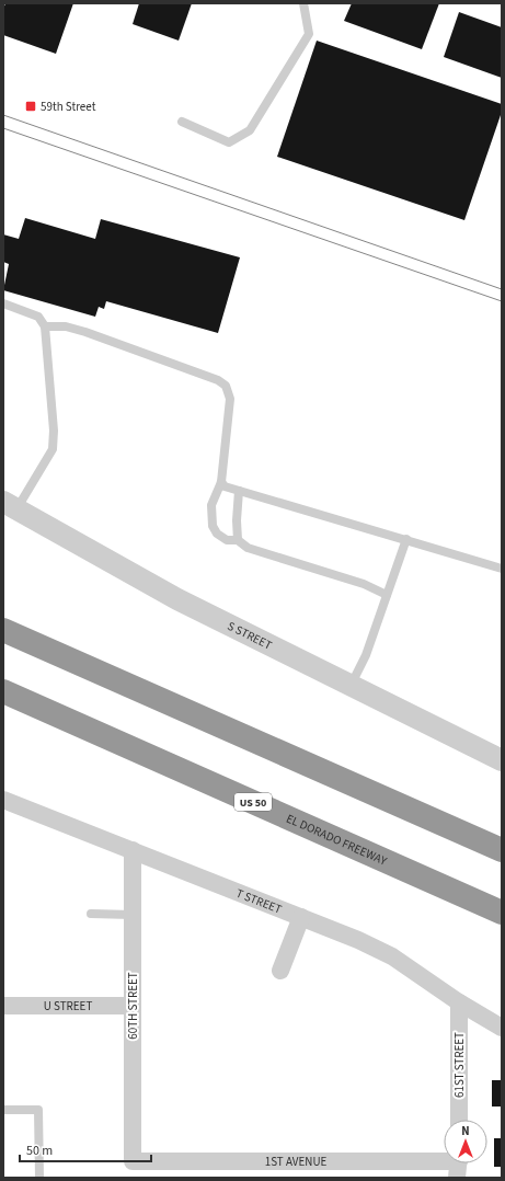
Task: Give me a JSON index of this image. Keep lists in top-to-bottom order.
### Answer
{
  "streets": {
    "highway": ["US 50", "EL DORADO FREEWAY"],
    "street": [
      "S STREET",
      "T STREET",
      "U STREET",
      "60TH STREET",
      "61ST STREET",
      "1ST AVENUE"
    ]
  },
  "crossings": [
    ["T STREET", "60TH STREET"],
    ["T STREET", "61ST STREET"],
    ["U STREET", "60TH STREET"],
    ["60TH STREET", "1ST AVENUE"]
  ],
  "places": {
    "transit": ["59th Street"]
  },
  "scale_bar": "50 m",
  "north": "top"
}
